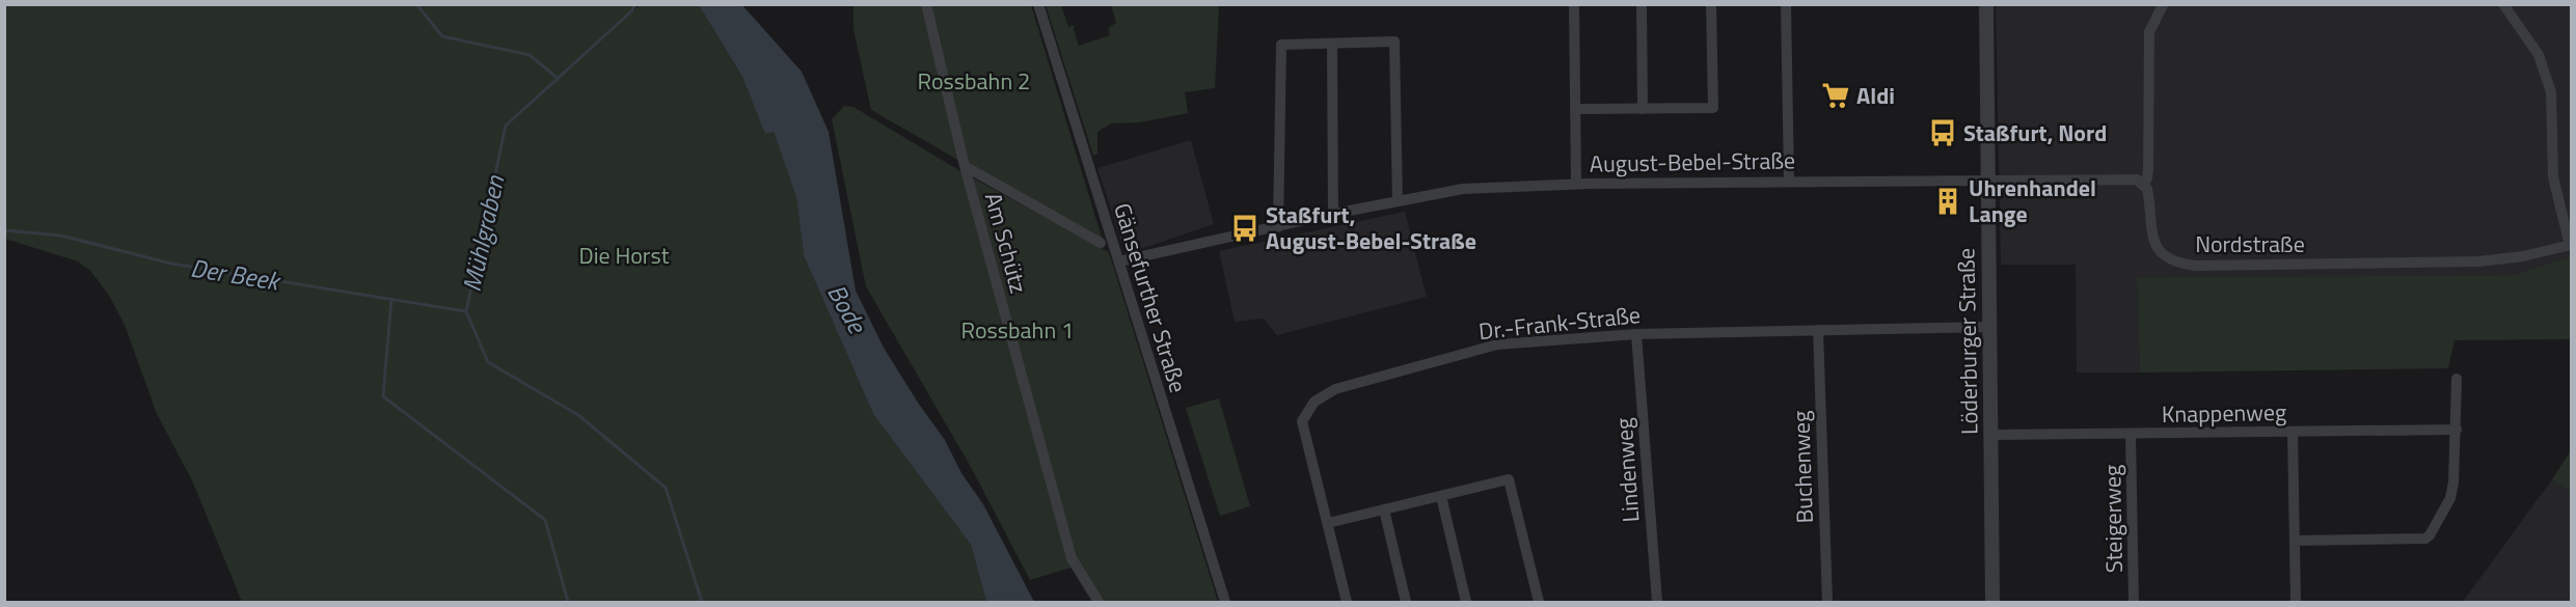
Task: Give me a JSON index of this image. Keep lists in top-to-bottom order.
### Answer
{
  "streets": {
    "street": [
      "August-Bebel-Straße",
      "Am Schütz",
      "Nordstraße",
      "Gänsefurther Straße",
      "Dr.-Frank-Straße",
      "Löderburger Straße",
      "Knappenweg",
      "Buchenweg",
      "Lindenweg",
      "Steigerweg"
    ]
  },
  "crossings": [
    ["August-Bebel-Straße", "Gänsefurther Straße"],
    ["August-Bebel-Straße", "Löderburger Straße"],
    ["Dr.-Frank-Straße", "Löderburger Straße"],
    ["Dr.-Frank-Straße", "Buchenweg"],
    ["Dr.-Frank-Straße", "Lindenweg"],
    ["Löderburger Straße", "Knappenweg"],
    ["Knappenweg", "Steigerweg"]
  ],
  "water": ["Mühlgraben", "Der Beek", "Bode"],
  "parks": ["Rossbahn 2", "Die Horst", "Rossbahn 1"],
  "places": {
    "supermarket": ["Aldi"],
    "bus stop": ["Staßfurt, Nord", "Staßfurt, August-Bebel-Straße"],
    "building": ["Uhrenhandel Lange"]
  }
}
